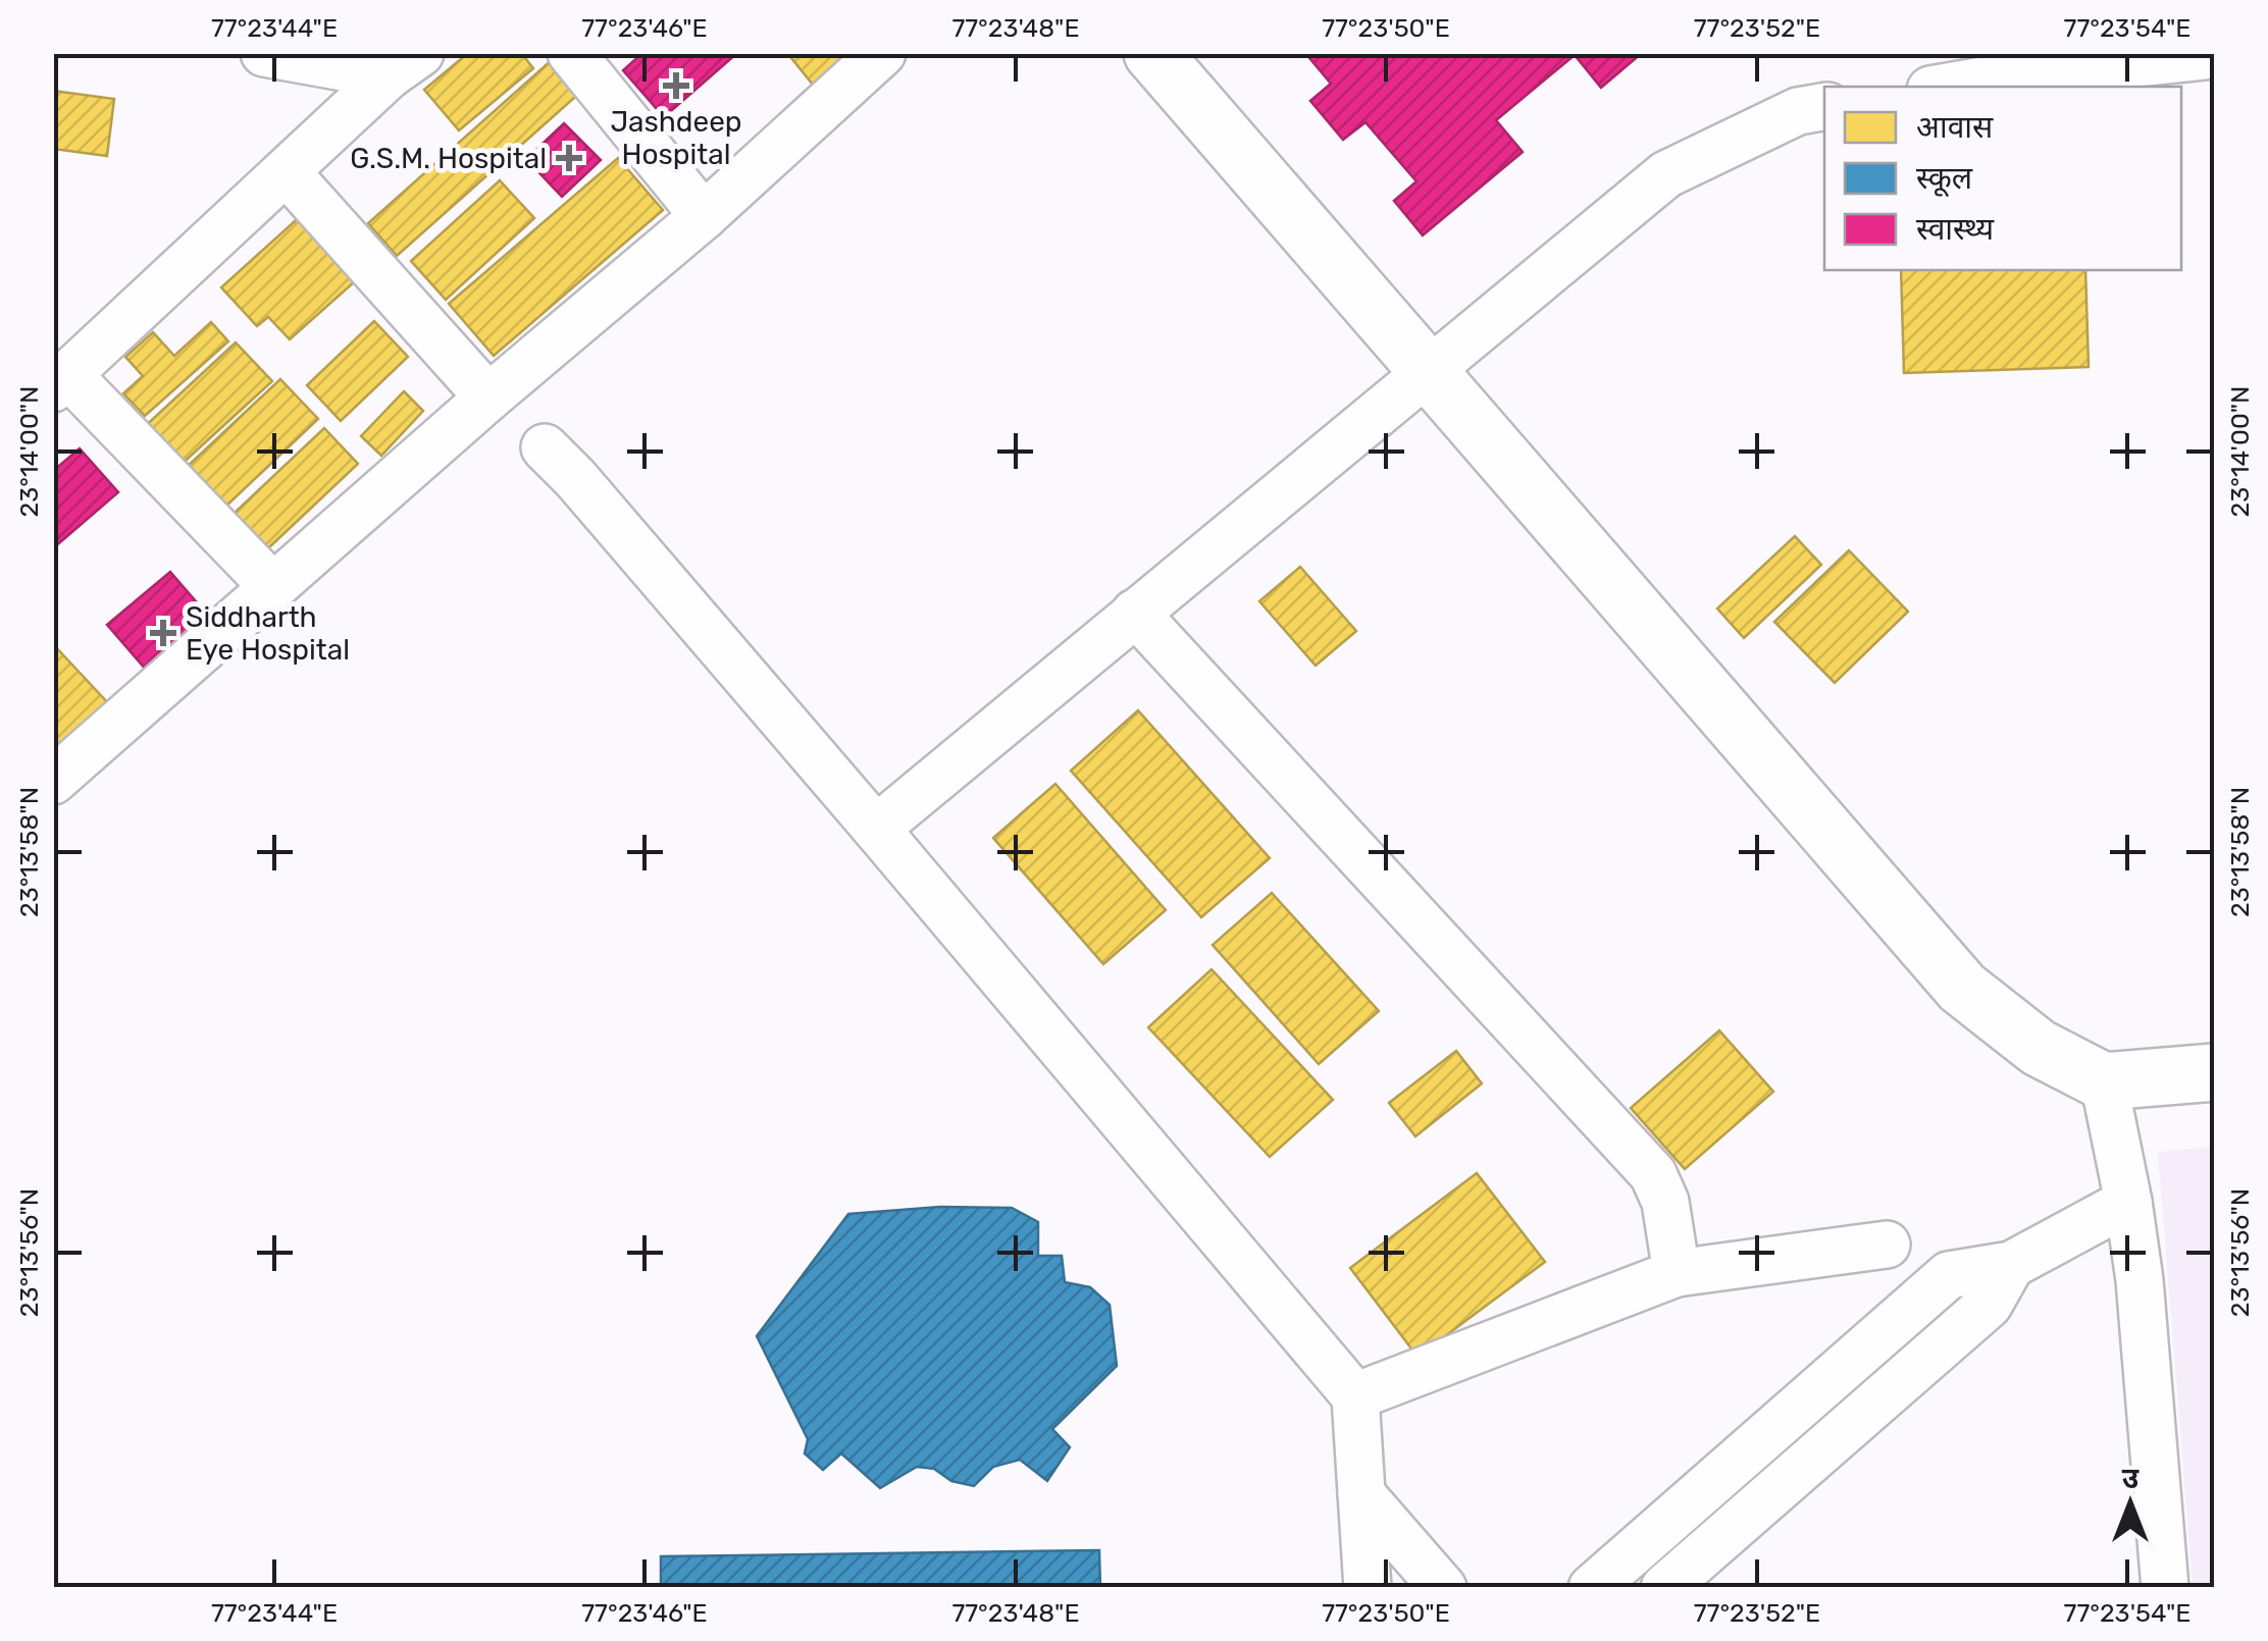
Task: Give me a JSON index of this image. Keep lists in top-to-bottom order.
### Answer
{
  "places": {
    "health": ["Jashdeep Hospital", "G.S.M. Hospital", "Siddharth Eye Hospital"]
  },
  "legend": ["आवास", "स्कूल", "स्वास्थ्य"],
  "north": "top",
  "coordinates": [
    "77°23'44\"E",
    "77°23'46\"E",
    "77°23'48\"E",
    "77°23'50\"E",
    "77°23'52\"E",
    "77°23'54\"E",
    "23°14'00\"N",
    "23°13'58\"N",
    "23°13'56\"N"
  ]
}
